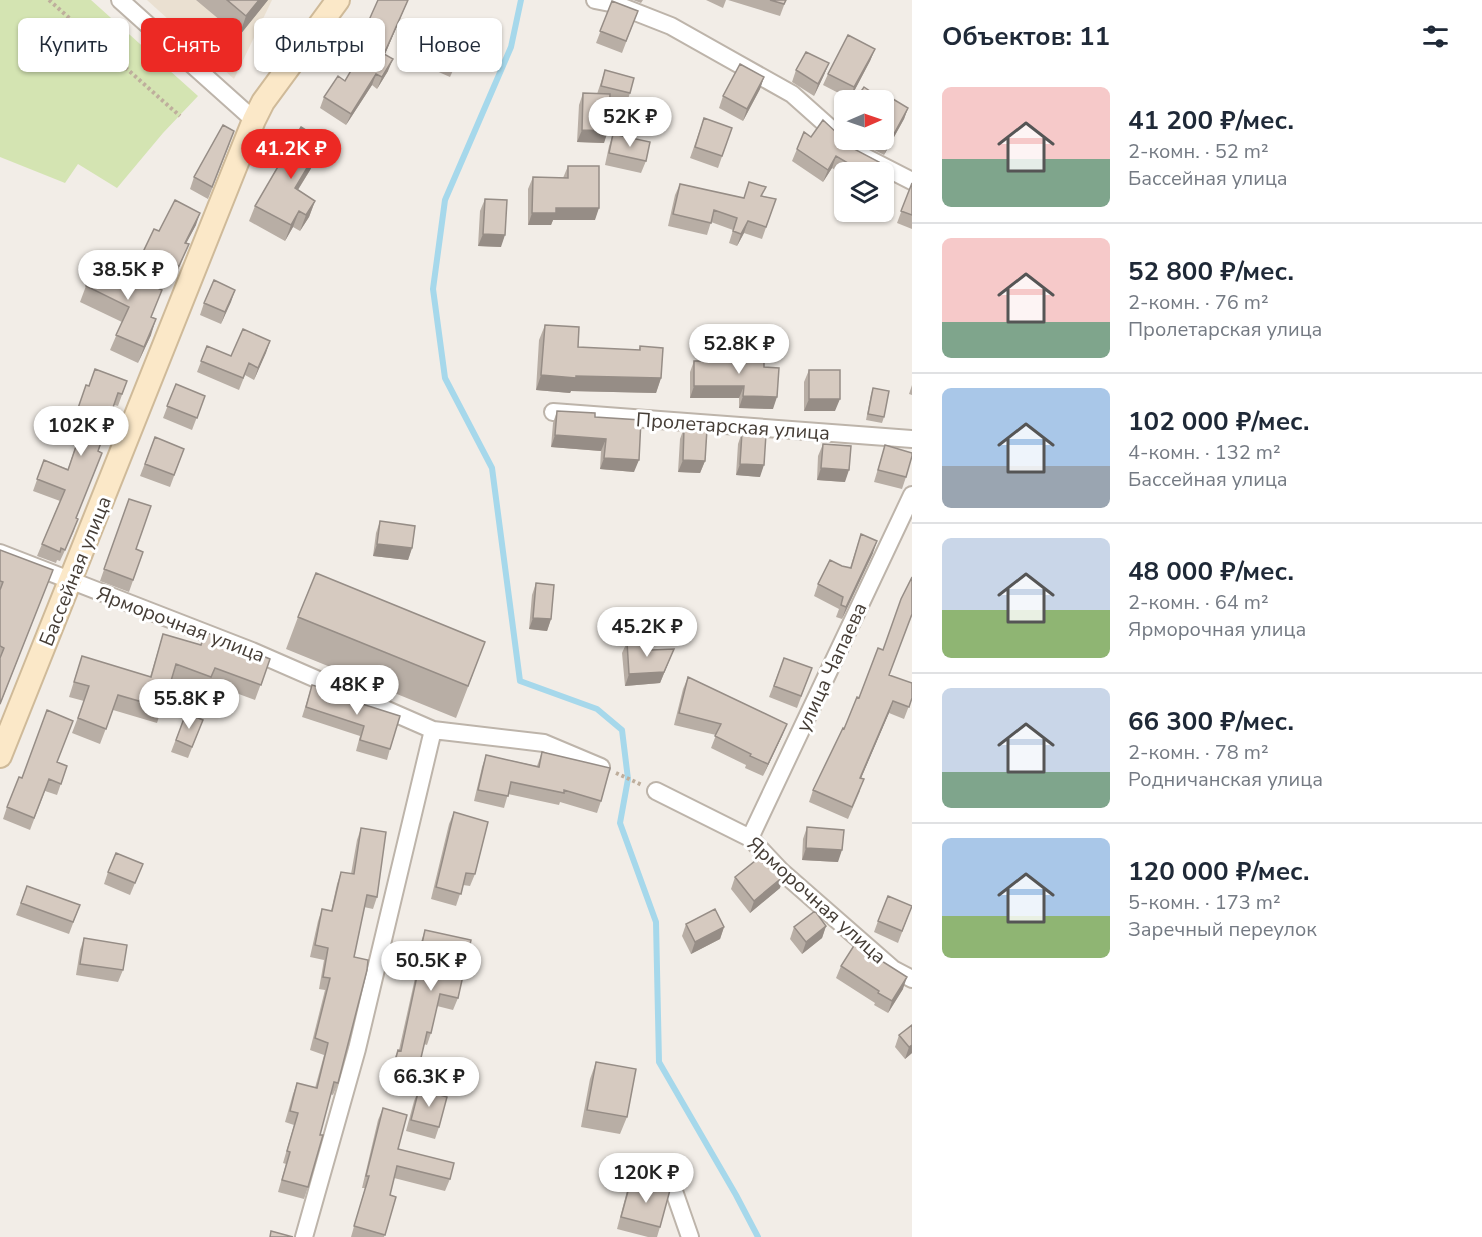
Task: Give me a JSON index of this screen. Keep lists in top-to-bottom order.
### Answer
{
  "streets": {
    "street": [
      "Пролетарская улица",
      "Бассейная улица",
      "Ярморочная улица",
      "улица Чапаева"
    ]
  },
  "crossings": [
    ["Бассейная улица", "Ярморочная улица"],
    ["Ярморочная улица", "улица Чапаева"]
  ],
  "north": "right",
  "page": {
    "heading": "Объектов: 11",
    "chip": [
      "Купить",
      "Снять",
      "Фильтры",
      "Новое"
    ],
    "list": [
      {
        "name": "41 200 ₽/мес.",
        "note": "2-комн. · 52 m² · Бассейная улица"
      },
      {
        "name": "52 800 ₽/мес.",
        "note": "2-комн. · 76 m² · Пролетарская улица"
      },
      {
        "name": "102 000 ₽/мес.",
        "note": "4-комн. · 132 m² · Бассейная улица"
      },
      {
        "name": "48 000 ₽/мес.",
        "note": "2-комн. · 64 m² · Ярморочная улица"
      },
      {
        "name": "66 300 ₽/мес.",
        "note": "2-комн. · 78 m² · Родничанская улица"
      },
      {
        "name": "120 000 ₽/мес.",
        "note": "5-комн. · 173 m² · Заречный переулок"
      }
    ],
    "price": [
      "52K ₽",
      "41.2K ₽",
      "38.5K ₽",
      "52.8K ₽",
      "102K ₽",
      "45.2K ₽",
      "48K ₽",
      "55.8K ₽",
      "50.5K ₽",
      "66.3K ₽",
      "120K ₽"
    ]
  }
}
